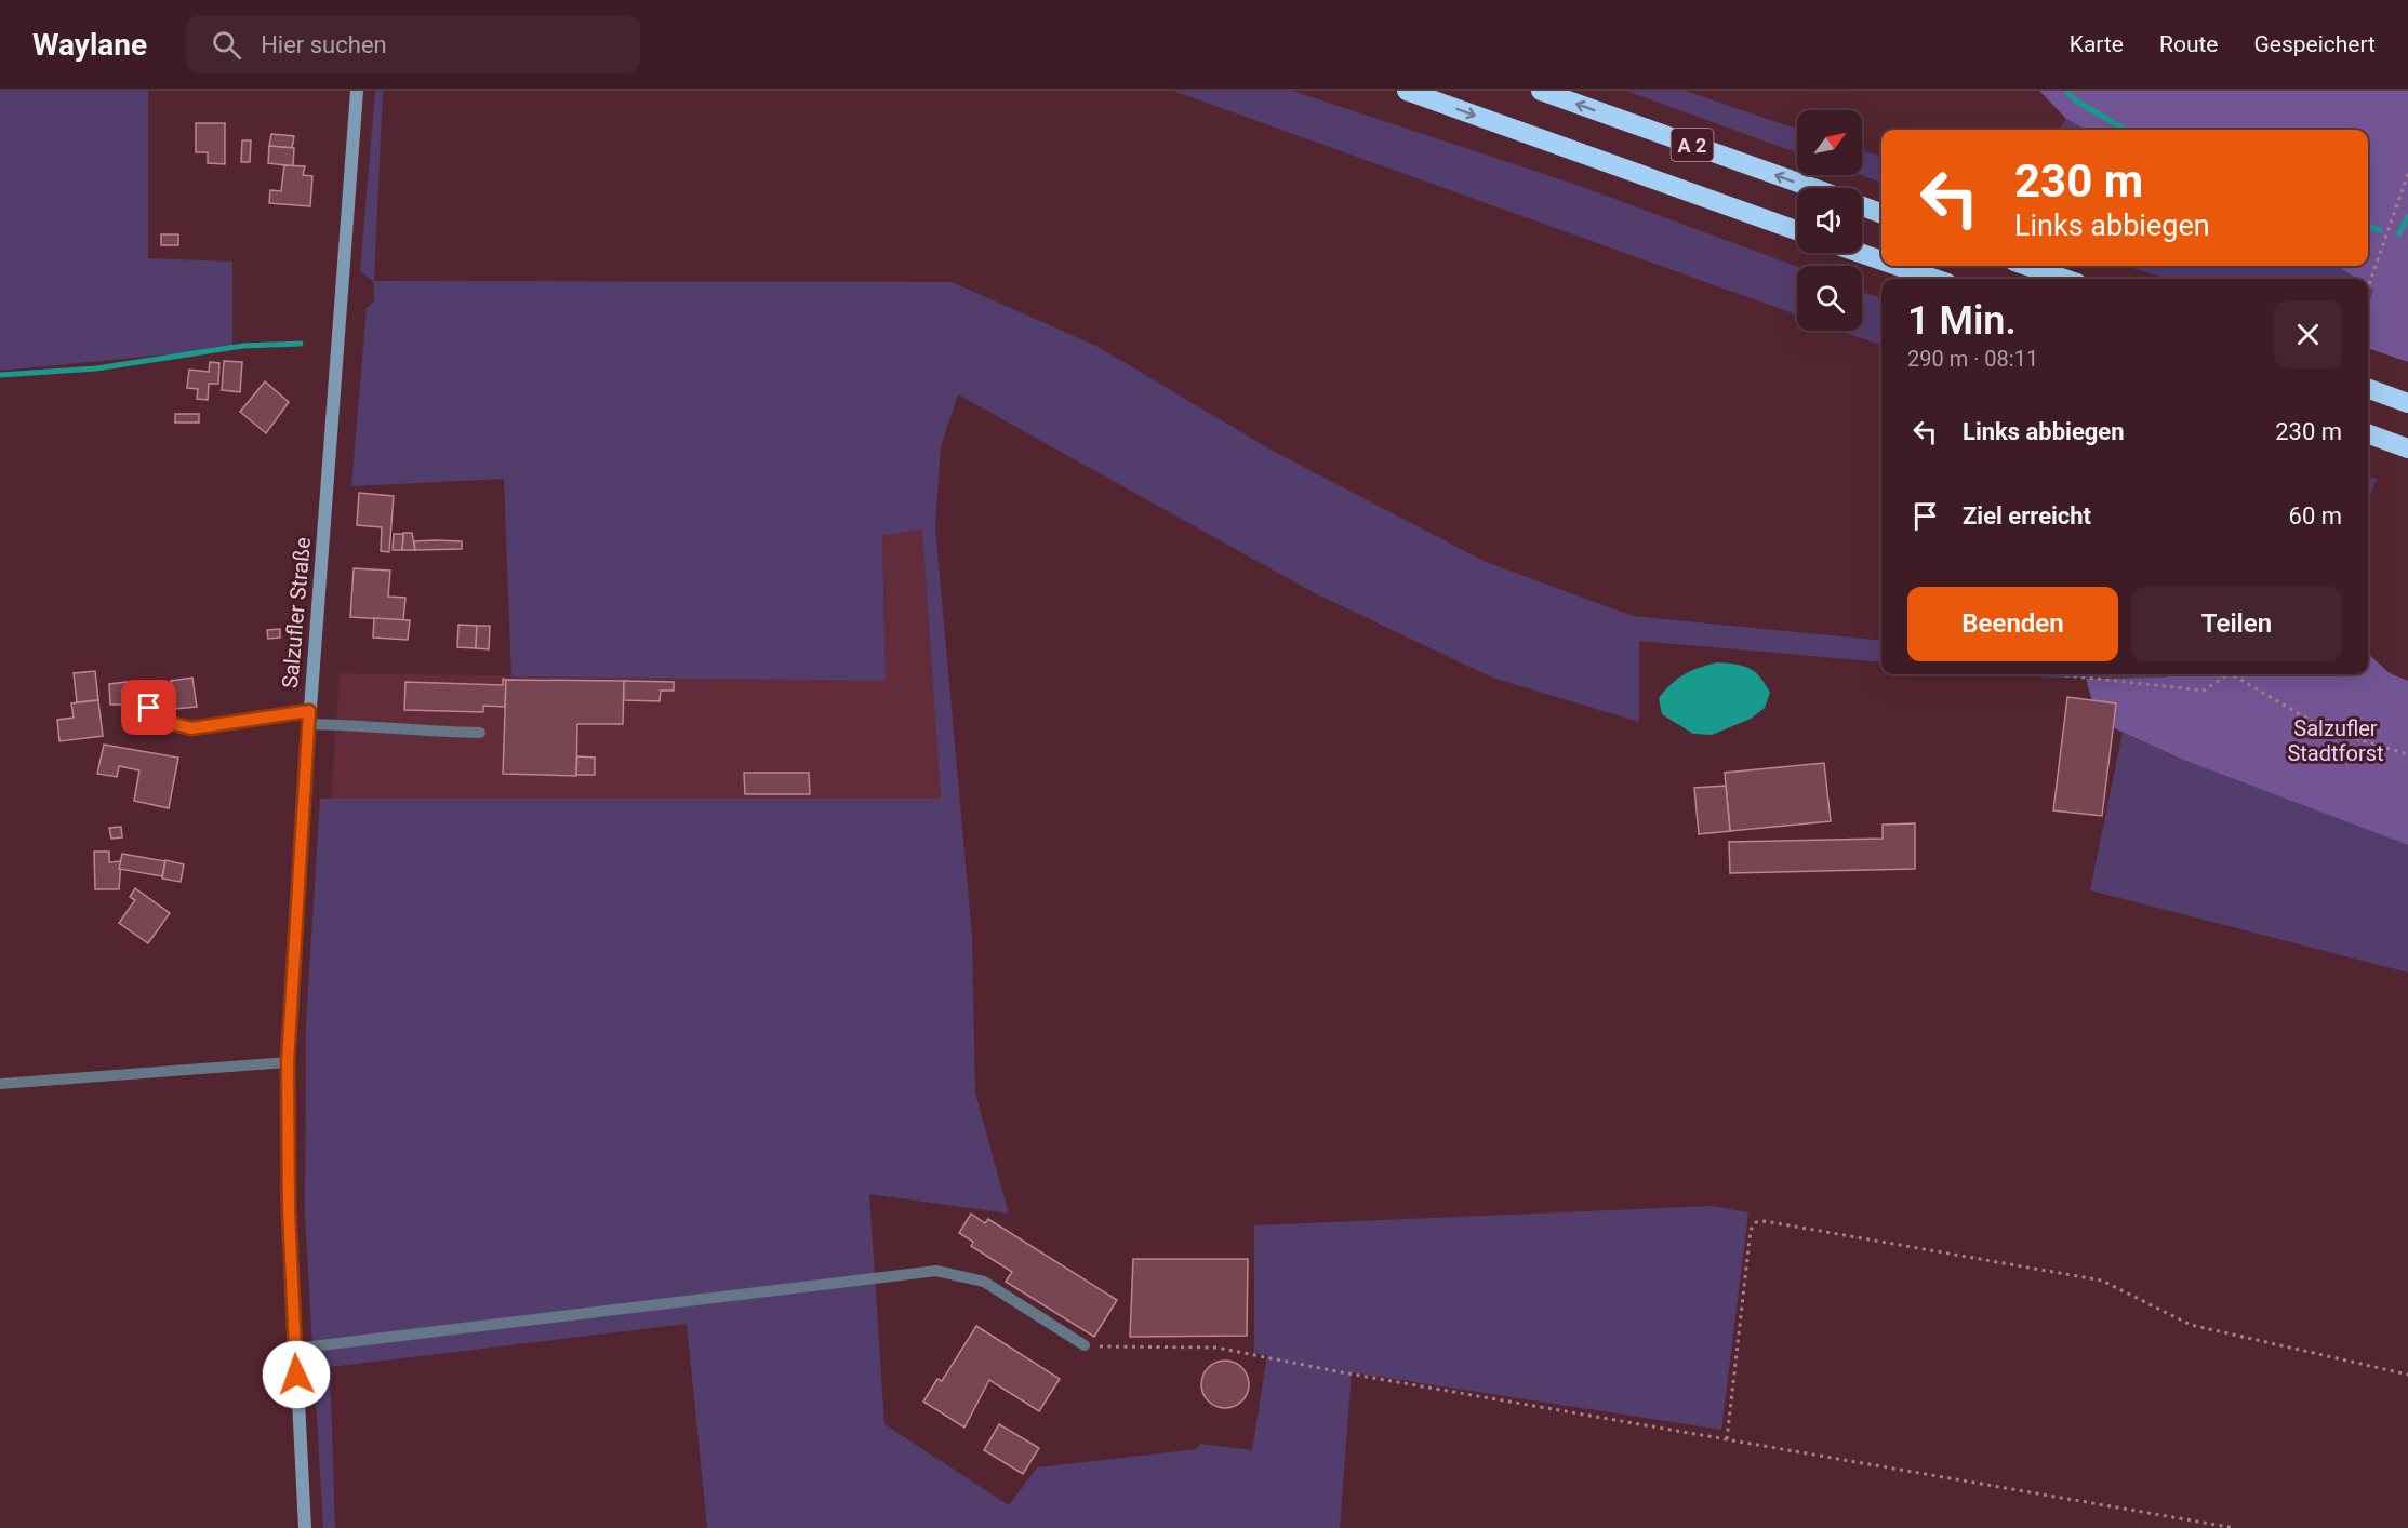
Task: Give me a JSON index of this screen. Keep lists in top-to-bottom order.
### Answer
{
  "streets": {
    "highway": ["A 2"],
    "main road": ["Salzufler Straße"]
  },
  "parks": ["Salzufler Stadtforst"],
  "north": "top right",
  "page": {
    "header": "Waylane",
    "search": "Hier suchen",
    "nav": ["Karte", "Route", "Gespeichert"],
    "turn": ["230 m", "Links abbiegen"],
    "heading": ["1 Min.", "290 m · 08:11"],
    "list": [
      {
        "name": "Links abbiegen",
        "value": "230 m"
      },
      {
        "name": "Ziel erreicht",
        "value": "60 m"
      }
    ],
    "buttons": ["Beenden", "Teilen"]
  }
}
